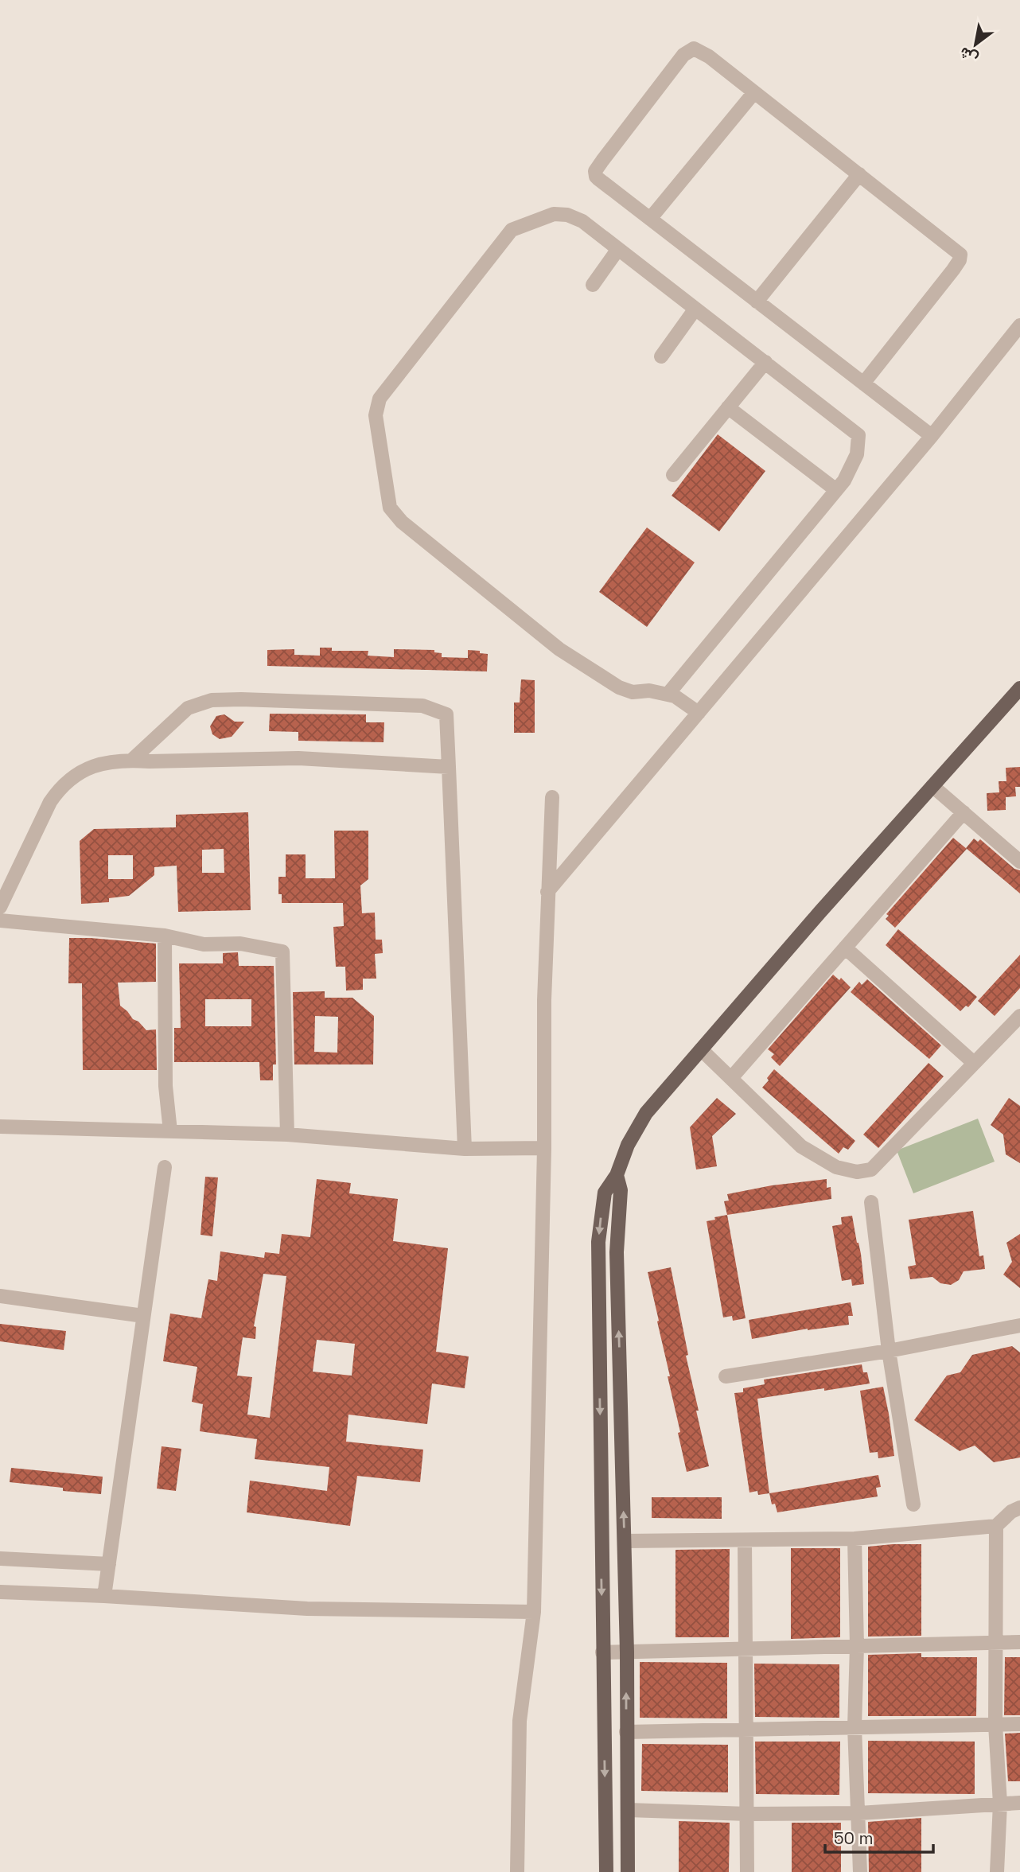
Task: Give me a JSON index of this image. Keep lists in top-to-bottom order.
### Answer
{
  "scale_bar": "50 m",
  "north": "bottom left"
}
